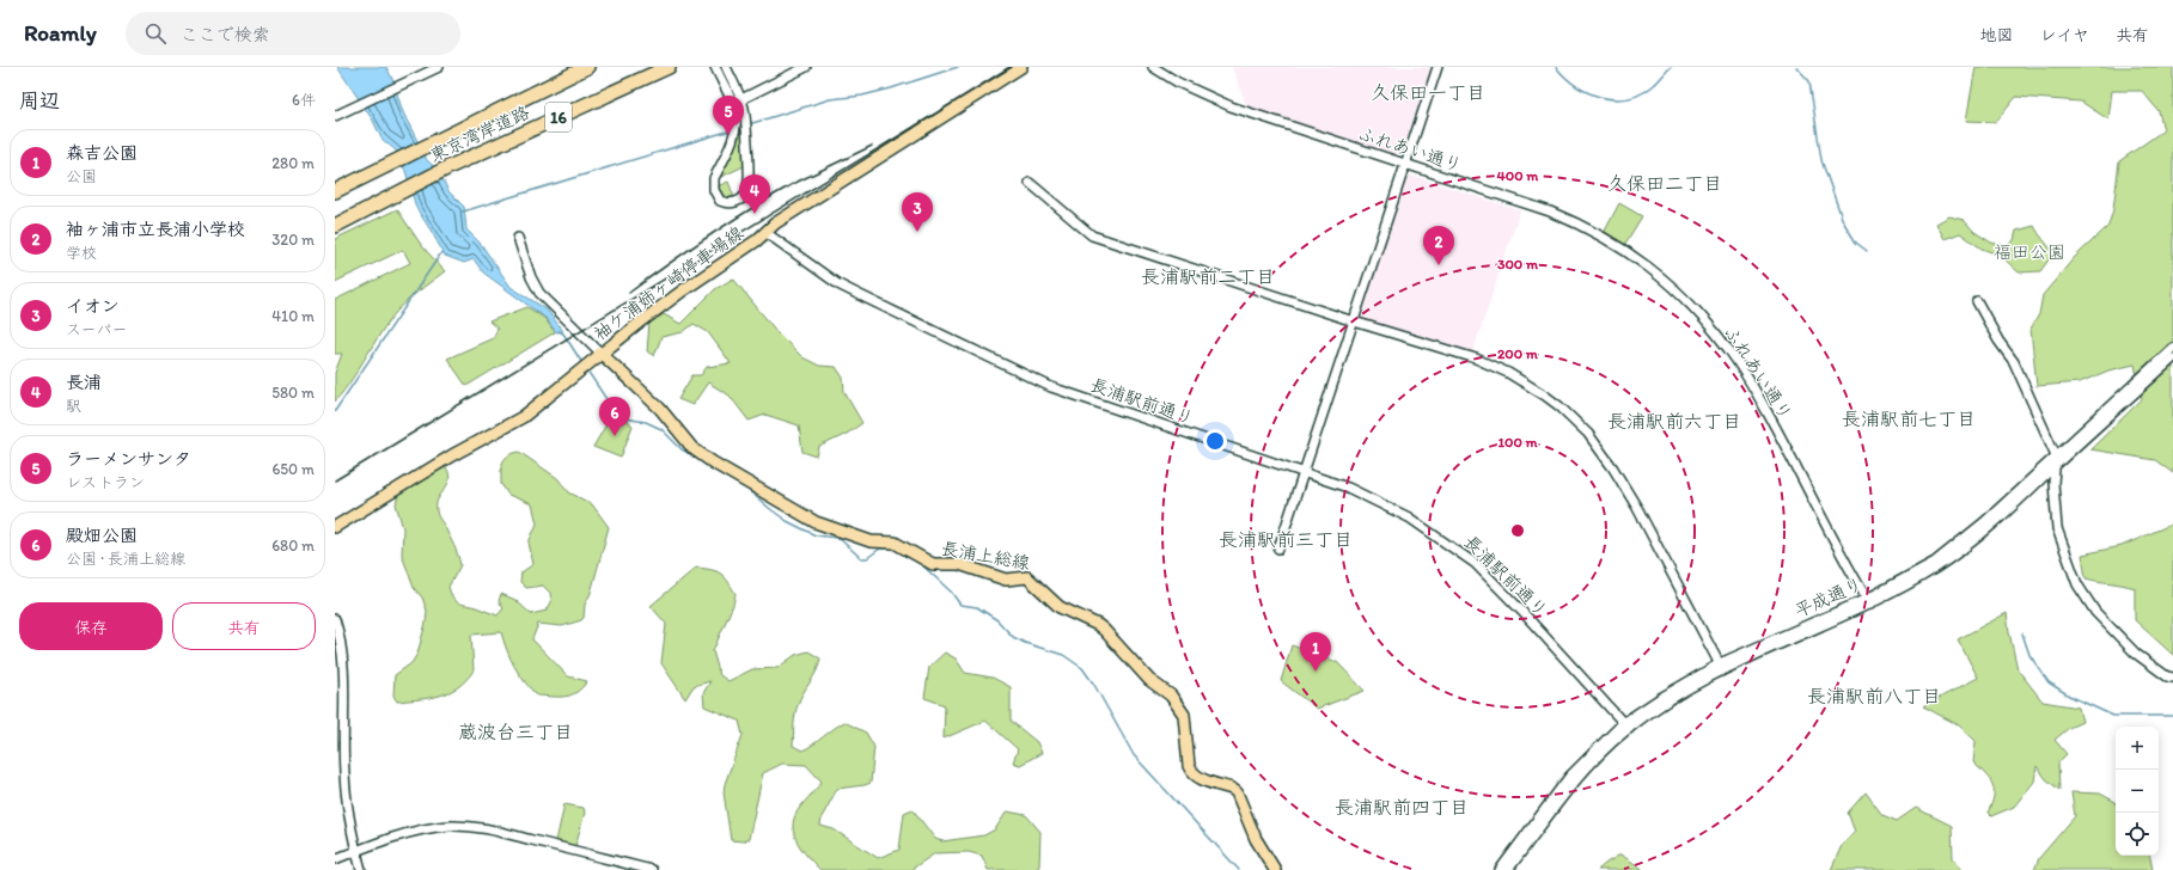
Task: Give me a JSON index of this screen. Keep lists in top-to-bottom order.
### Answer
{
  "streets": {
    "highway": ["16", "東京湾岸道路"],
    "main road": ["袖ケ浦姉ヶ崎停車場線", "長浦上総線"],
    "street": ["ふれあい通り", "長浦駅前通り", "平成通り"]
  },
  "crossings": [
    ["ふれあい通り", "平成通り"],
    ["袖ケ浦姉ヶ崎停車場線", "長浦駅前通り"],
    ["袖ケ浦姉ヶ崎停車場線", "長浦上総線"],
    ["長浦駅前通り", "平成通り"]
  ],
  "districts": [
    "久保田一丁目",
    "久保田二丁目",
    "長浦駅前二丁目",
    "長浦駅前七丁目",
    "長浦駅前六丁目",
    "長浦駅前三丁目",
    "長浦駅前八丁目",
    "蔵波台三丁目",
    "長浦駅前四丁目"
  ],
  "parks": ["福田公園"],
  "page": {
    "header": "Roamly",
    "search": "ここで検索",
    "nav": ["地図", "レイヤ", "共有"],
    "heading": ["周辺", "6件"],
    "pins": [
      "5",
      "4",
      "3",
      "2",
      "6",
      "1"
    ],
    "list": [
      {
        "mark": "1",
        "name": "森吉公園",
        "note": "公園",
        "value": "280 m"
      },
      {
        "mark": "2",
        "name": "袖ヶ浦市立長浦小学校",
        "note": "学校",
        "value": "320 m"
      },
      {
        "mark": "3",
        "name": "イオン",
        "note": "スーパー",
        "value": "410 m"
      },
      {
        "mark": "4",
        "name": "長浦",
        "note": "駅",
        "value": "580 m"
      },
      {
        "mark": "5",
        "name": "ラーメンサンタ",
        "note": "レストラン",
        "value": "650 m"
      },
      {
        "mark": "6",
        "name": "殿畑公園",
        "note": "公園 · 長浦上総線",
        "value": "680 m"
      }
    ],
    "buttons": ["保存", "共有"],
    "map_buttons": ["+", "−"]
  },
  "rings": [
    "400 m",
    "300 m",
    "200 m",
    "100 m"
  ]
}
